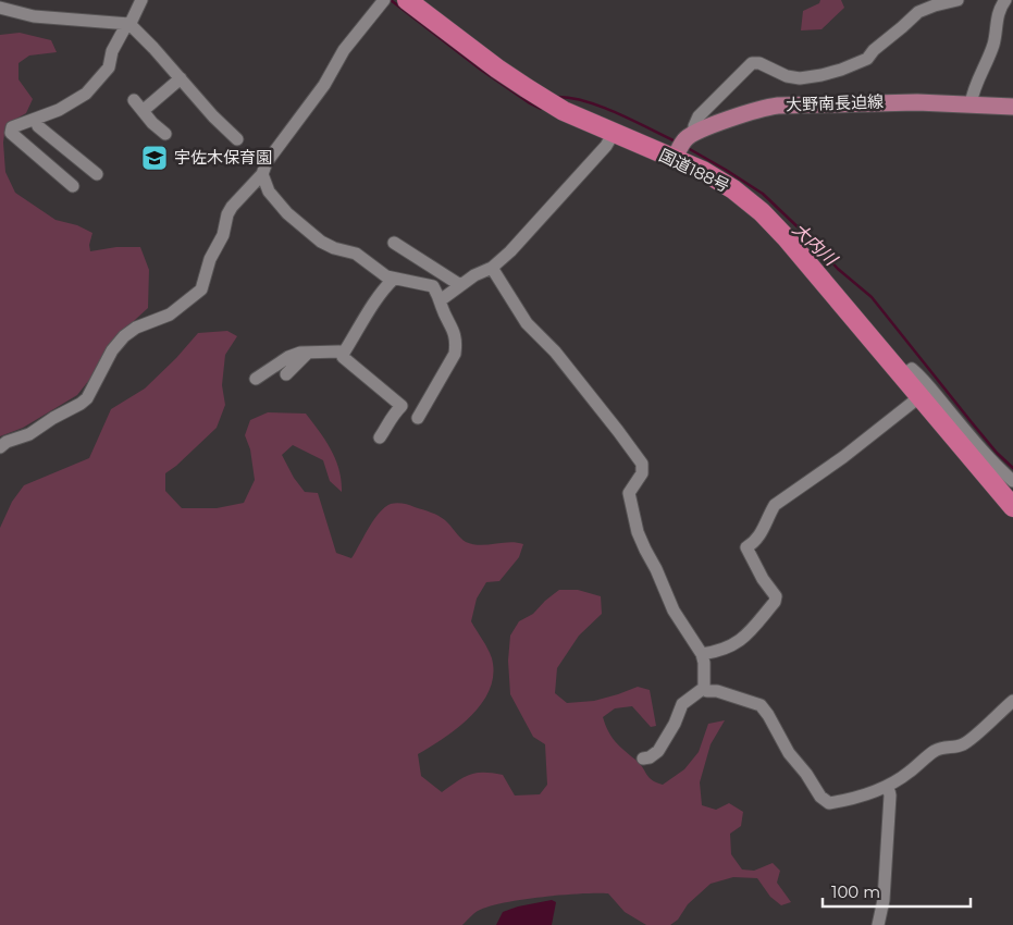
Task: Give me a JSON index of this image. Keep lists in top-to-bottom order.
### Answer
{
  "streets": {
    "highway": ["国道188号"],
    "main road": ["大野南長迫線"]
  },
  "crossings": [
    ["大野南長迫線", "国道188号"]
  ],
  "water": ["大内川"],
  "places": {
    "school or university": ["宇佐木保育園"]
  },
  "scale_bar": "100 m"
}
